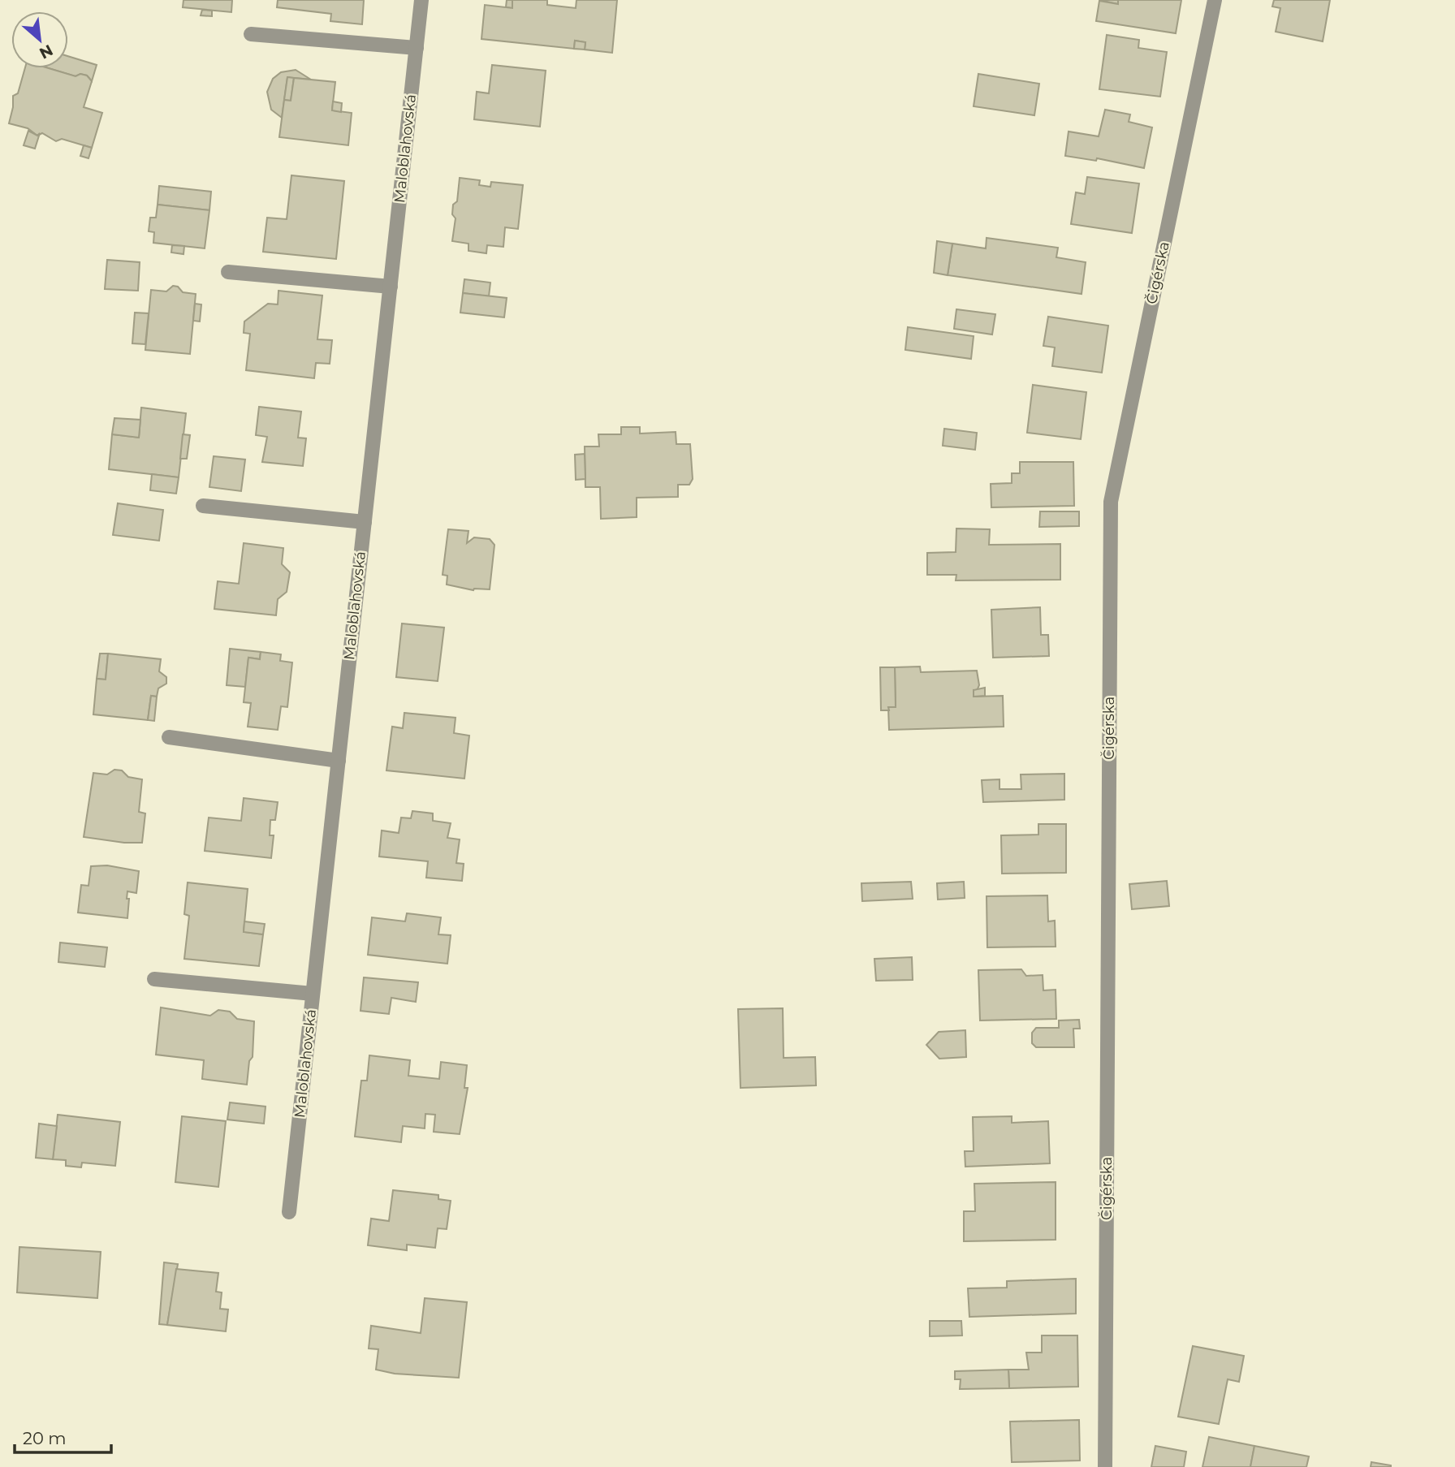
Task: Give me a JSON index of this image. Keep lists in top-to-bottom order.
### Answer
{
  "streets": {
    "street": ["Maloblahovská", "Čigérska"]
  },
  "scale_bar": "20 m",
  "north": "bottom right"
}
